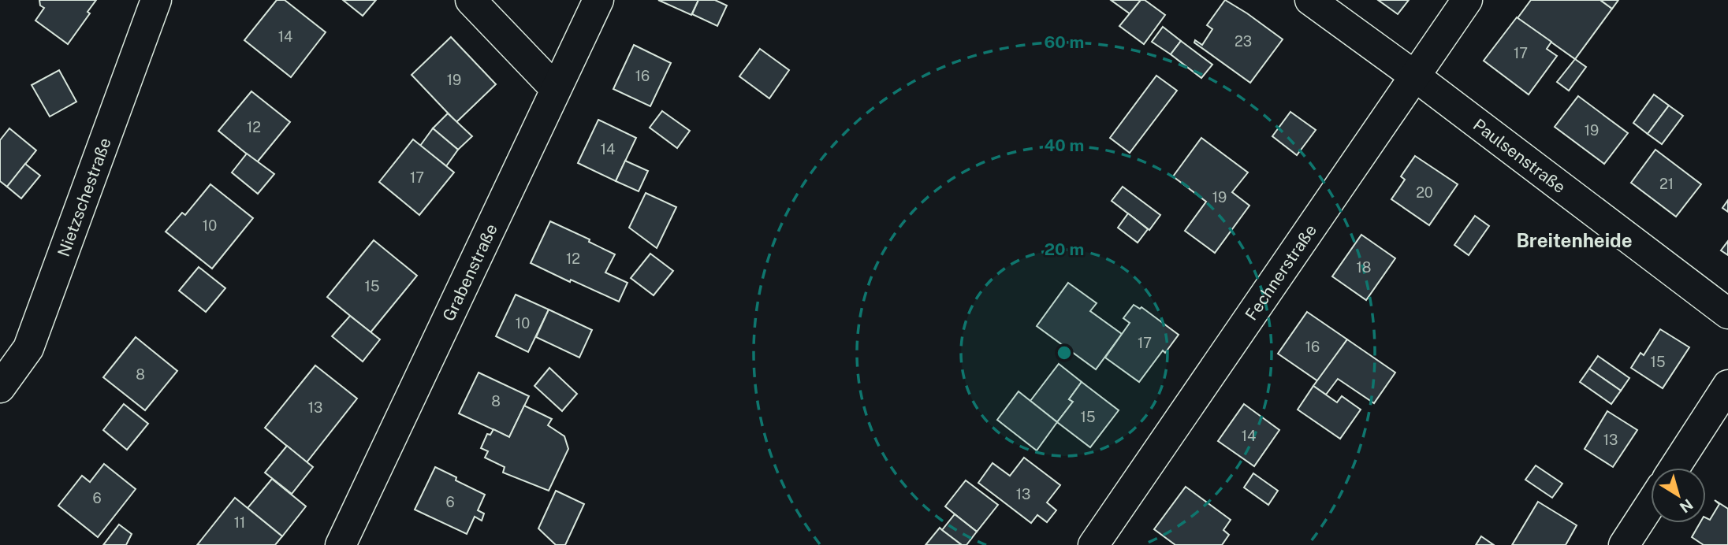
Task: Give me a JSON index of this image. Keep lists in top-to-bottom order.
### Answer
{
  "streets": {
    "street": [
      "Paulsenstraße",
      "Nietzschestraße",
      "Grabenstraße",
      "Fechnerstraße"
    ]
  },
  "crossings": [
    ["Paulsenstraße", "Fechnerstraße"]
  ],
  "districts": ["Breitenheide"],
  "house_numbers": [
    "14",
    "23",
    "17",
    "16",
    "19",
    "12",
    "19",
    "14",
    "17",
    "21",
    "20",
    "19",
    "10",
    "12",
    "18",
    "15",
    "10",
    "17",
    "16",
    "15",
    "8",
    "8",
    "13",
    "15",
    "14",
    "13",
    "13",
    "6",
    "6",
    "11"
  ],
  "north": "bottom right",
  "rings": ["60 m", "40 m", "20 m"]
}
